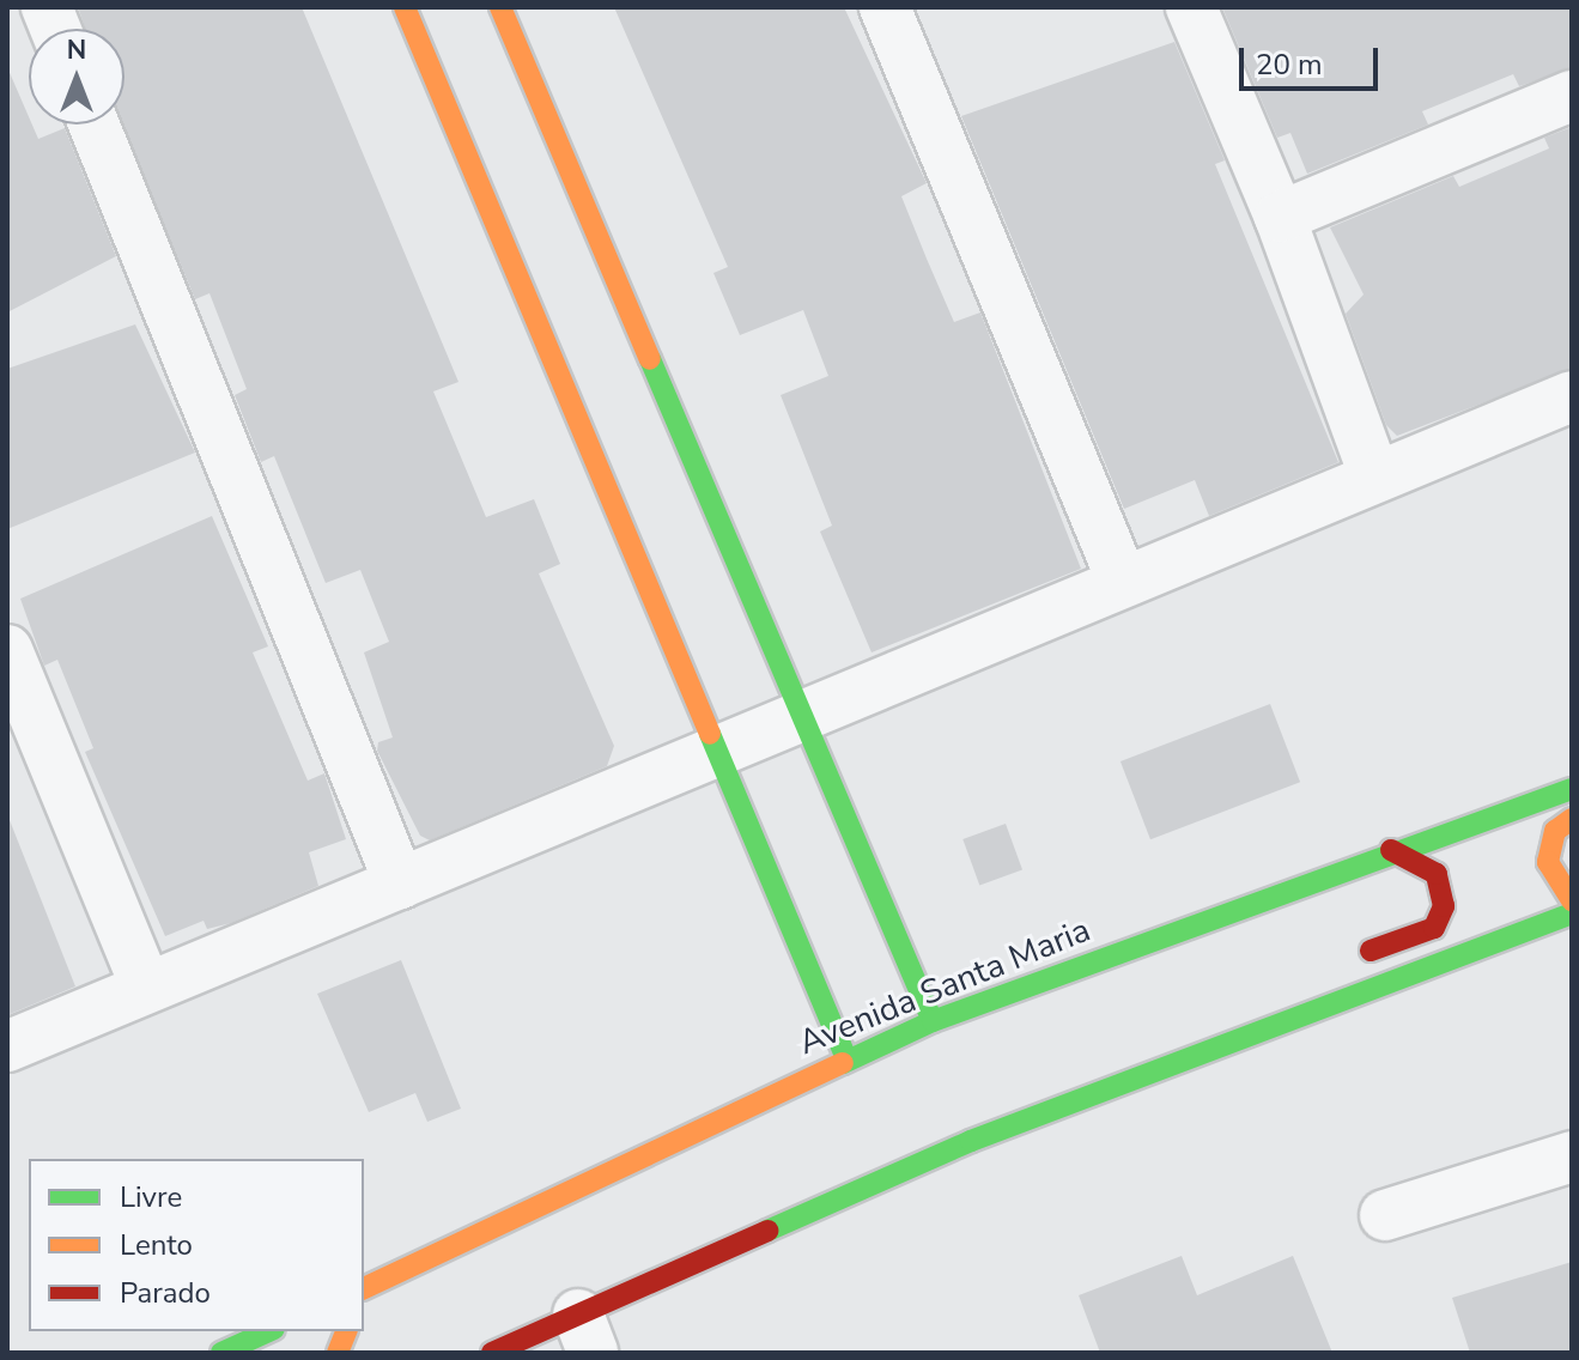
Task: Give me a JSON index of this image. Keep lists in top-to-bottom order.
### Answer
{
  "streets": {
    "main road": ["Avenida Santa Maria"]
  },
  "legend": ["Livre", "Lento", "Parado"],
  "scale_bar": "20 m",
  "north": "top"
}
